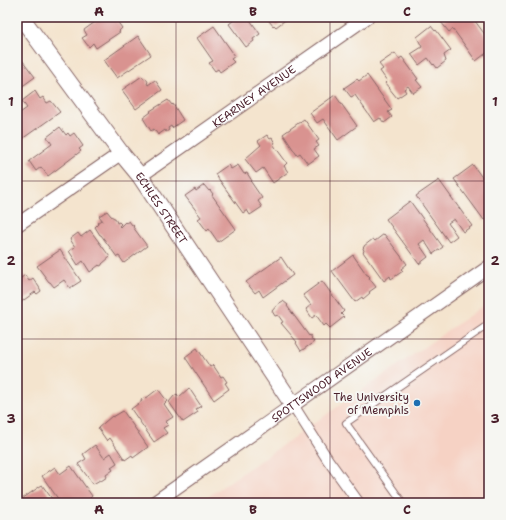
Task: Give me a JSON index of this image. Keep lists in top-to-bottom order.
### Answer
{
  "streets": {
    "street": ["KEARNEY AVENUE", "ECHLES STREET", "SPOTTSWOOD AVENUE"]
  },
  "crossings": [
    ["KEARNEY AVENUE", "ECHLES STREET"],
    ["ECHLES STREET", "SPOTTSWOOD AVENUE"]
  ],
  "places": ["The University of Memphis"],
  "grid": {
    "columns": ["A", "B", "C"],
    "rows": ["1", "2", "3"]
  }
}
